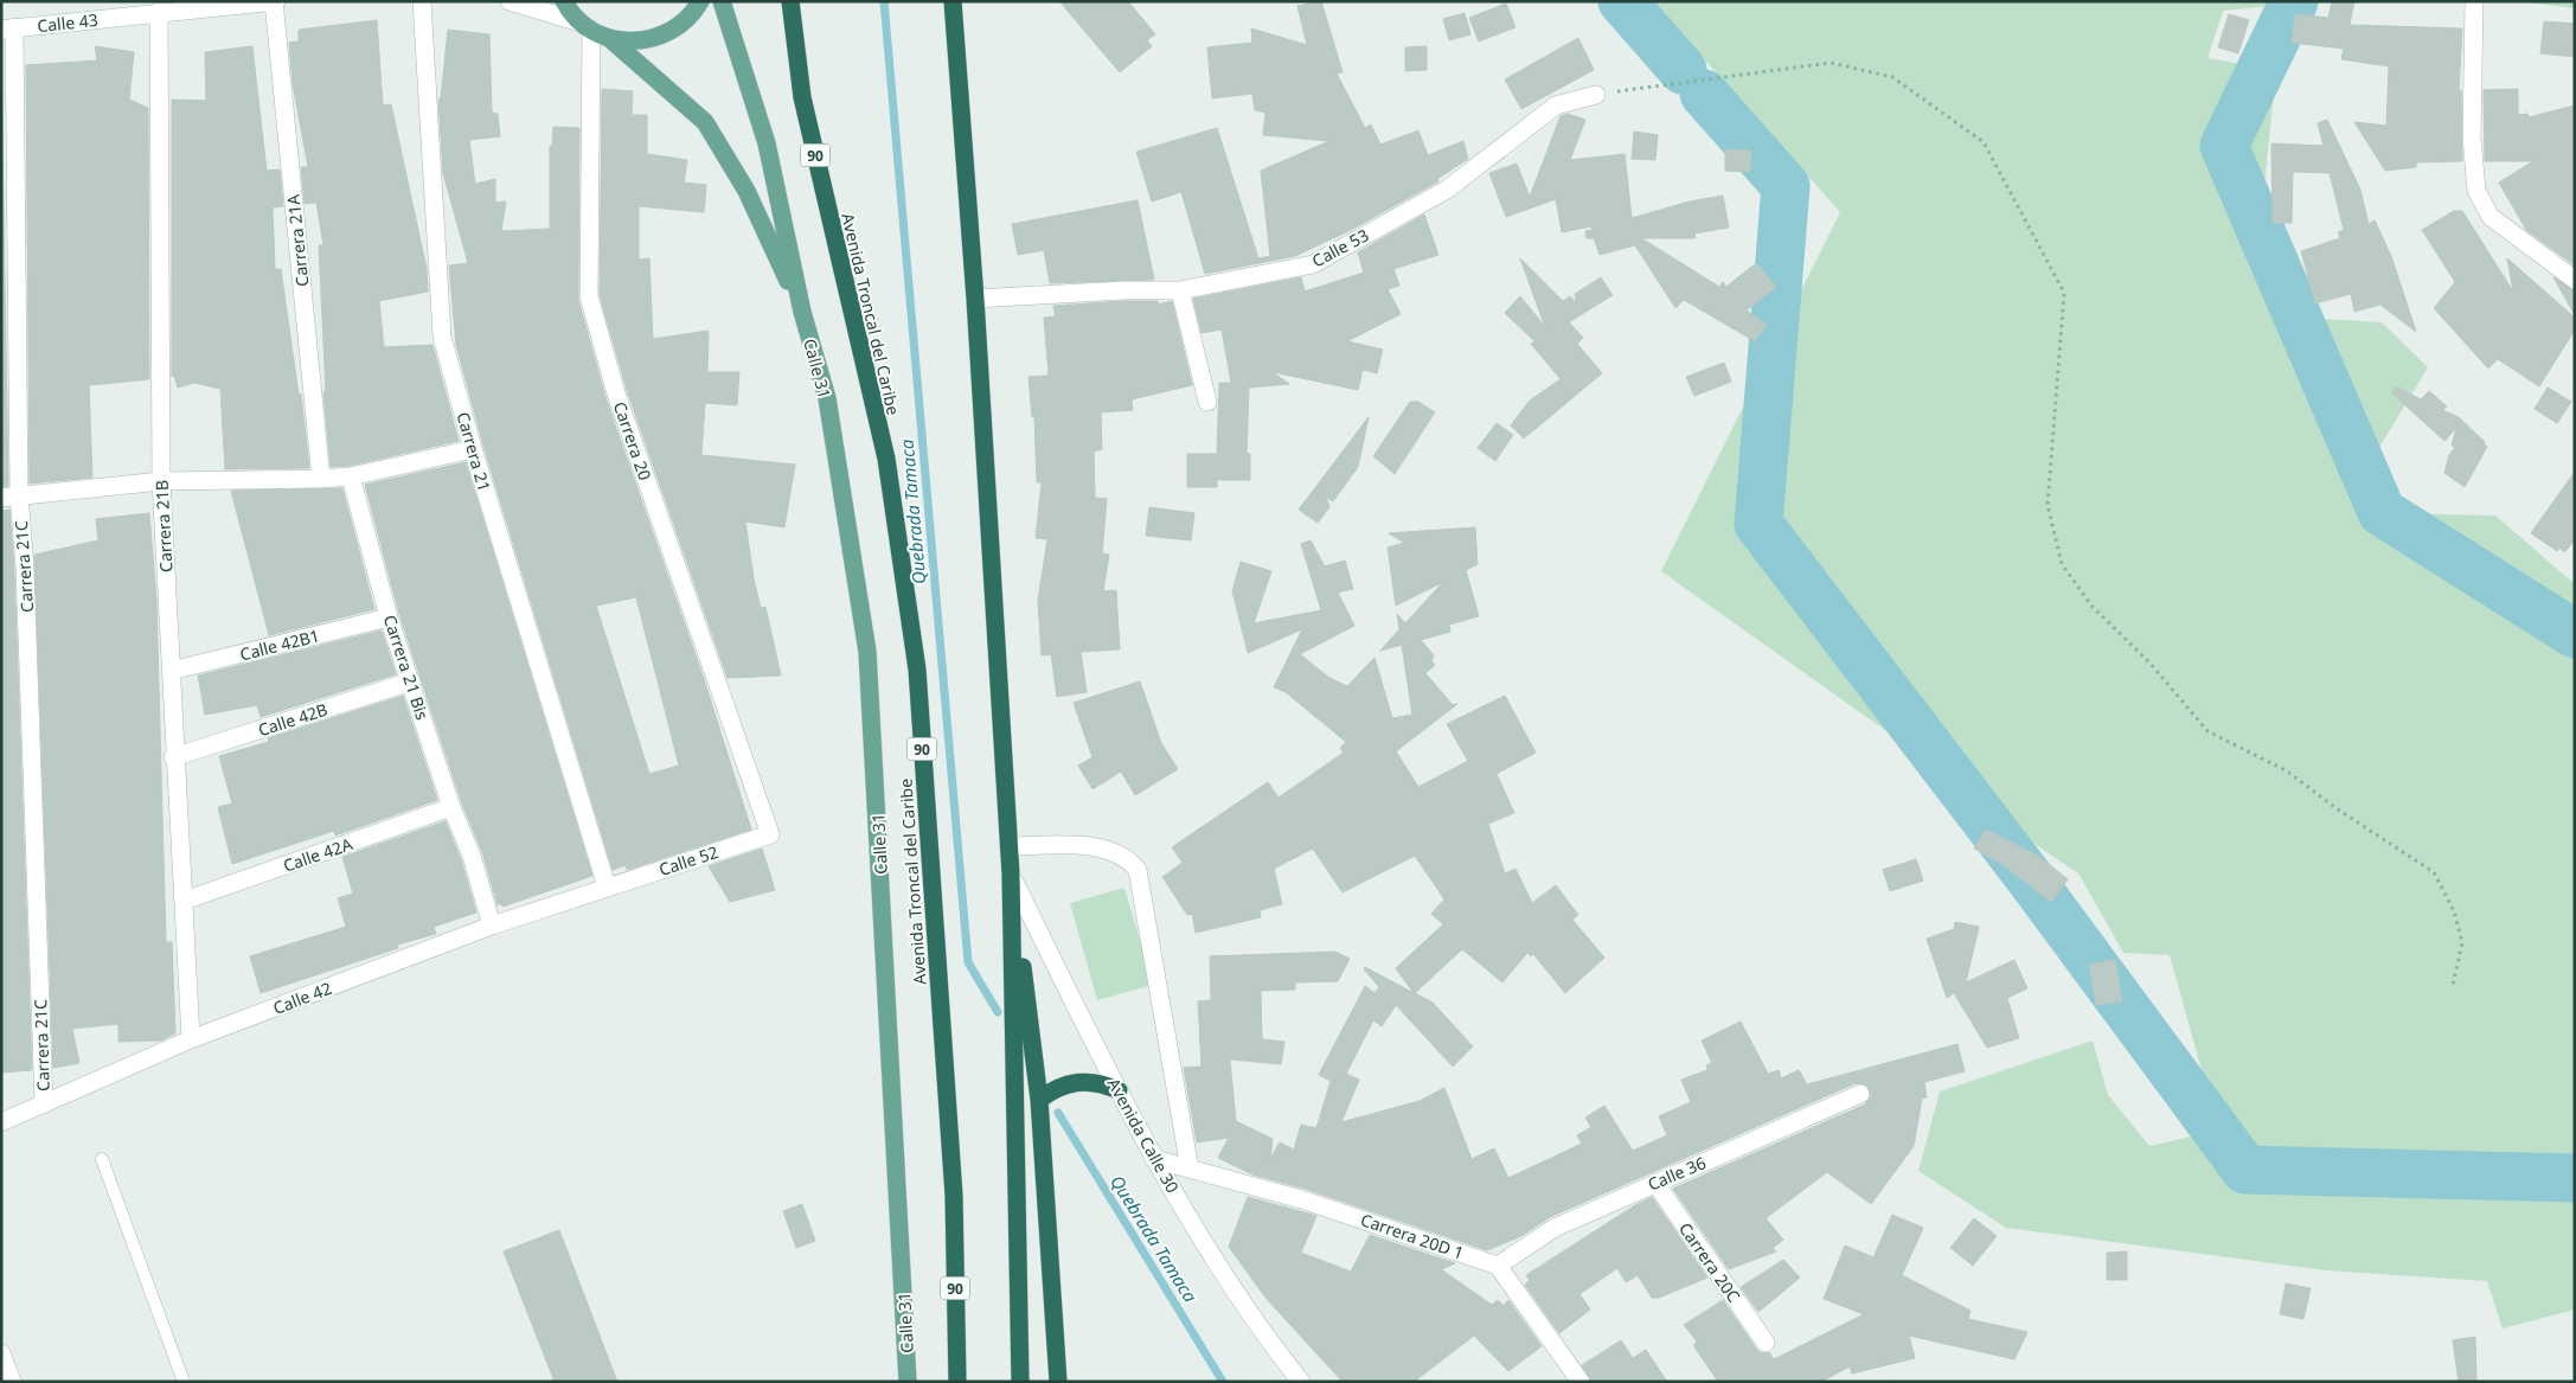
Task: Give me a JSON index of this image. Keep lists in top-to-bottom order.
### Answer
{
  "streets": {
    "highway": ["90", "Avenida Troncal del Caribe"],
    "main road": ["Calle 31"],
    "street": [
      "Calle 43",
      "Carrera 21A",
      "Calle 53",
      "Carrera 20",
      "Carrera 21",
      "Carrera 21B",
      "Carrera 21C",
      "Calle 42B1",
      "Carrera 21 Bis",
      "Calle 42B",
      "Calle 42A",
      "Calle 52",
      "Calle 42",
      "Avenida Calle 30",
      "Calle 36",
      "Carrera 20D 1",
      "Carrera 20C"
    ]
  },
  "crossings": [
    ["Calle 43", "Carrera 21A"],
    ["Calle 43", "Carrera 21B"],
    ["Calle 43", "Carrera 21C"],
    ["Carrera 20", "Calle 52"],
    ["Carrera 21", "Calle 52"],
    ["Carrera 21", "Calle 42"],
    ["Carrera 21B", "Calle 42B1"],
    ["Carrera 21B", "Calle 42B"],
    ["Carrera 21B", "Calle 42A"],
    ["Carrera 21B", "Calle 42"],
    ["Carrera 21C", "Calle 42"],
    ["Calle 42B1", "Carrera 21 Bis"],
    ["Carrera 21 Bis", "Calle 42B"],
    ["Carrera 21 Bis", "Calle 42A"],
    ["Carrera 21 Bis", "Calle 42"],
    ["Calle 52", "Calle 42"],
    ["Avenida Calle 30", "Carrera 20D 1"],
    ["Calle 36", "Carrera 20D 1"],
    ["Calle 36", "Carrera 20C"]
  ],
  "water": ["Quebrada Tamaca"]
}
